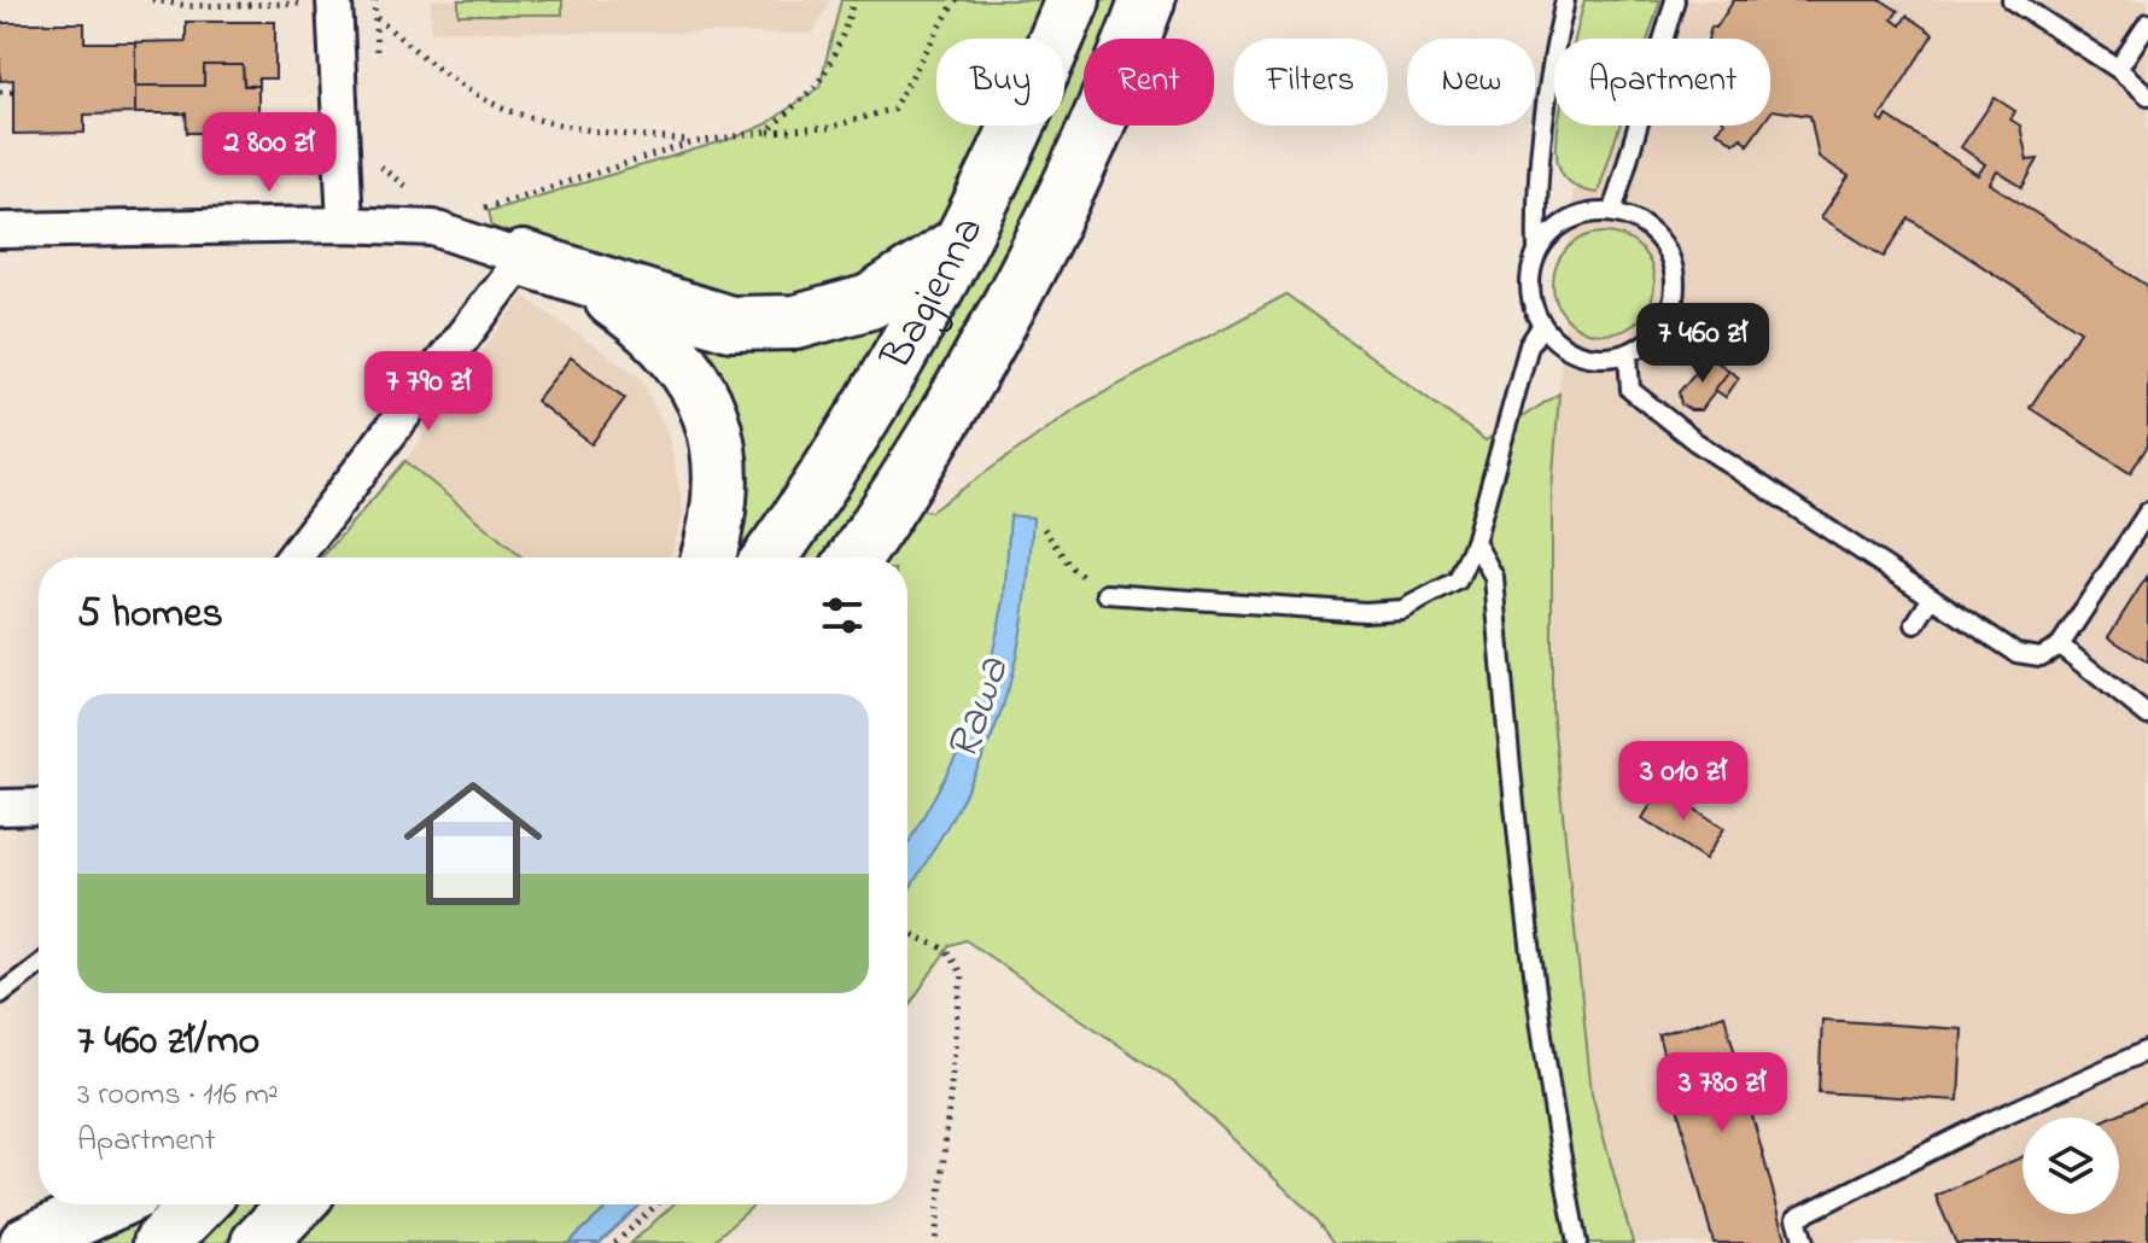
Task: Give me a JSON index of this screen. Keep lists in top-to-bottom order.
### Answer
{
  "streets": {
    "main road": ["Bagienna"]
  },
  "water": ["Rawa"],
  "page": {
    "chip": [
      "Buy",
      "Rent",
      "Filters",
      "New",
      "Apartment"
    ],
    "price": [
      "2 800 zł",
      "7 460 zł",
      "7 790 zł",
      "3 010 zł",
      "3 780 zł"
    ],
    "heading": "5 homes",
    "list": [
      {
        "name": "7 460 zł/mo",
        "note": "3 rooms · 116 m² · Apartment"
      }
    ]
  }
}
